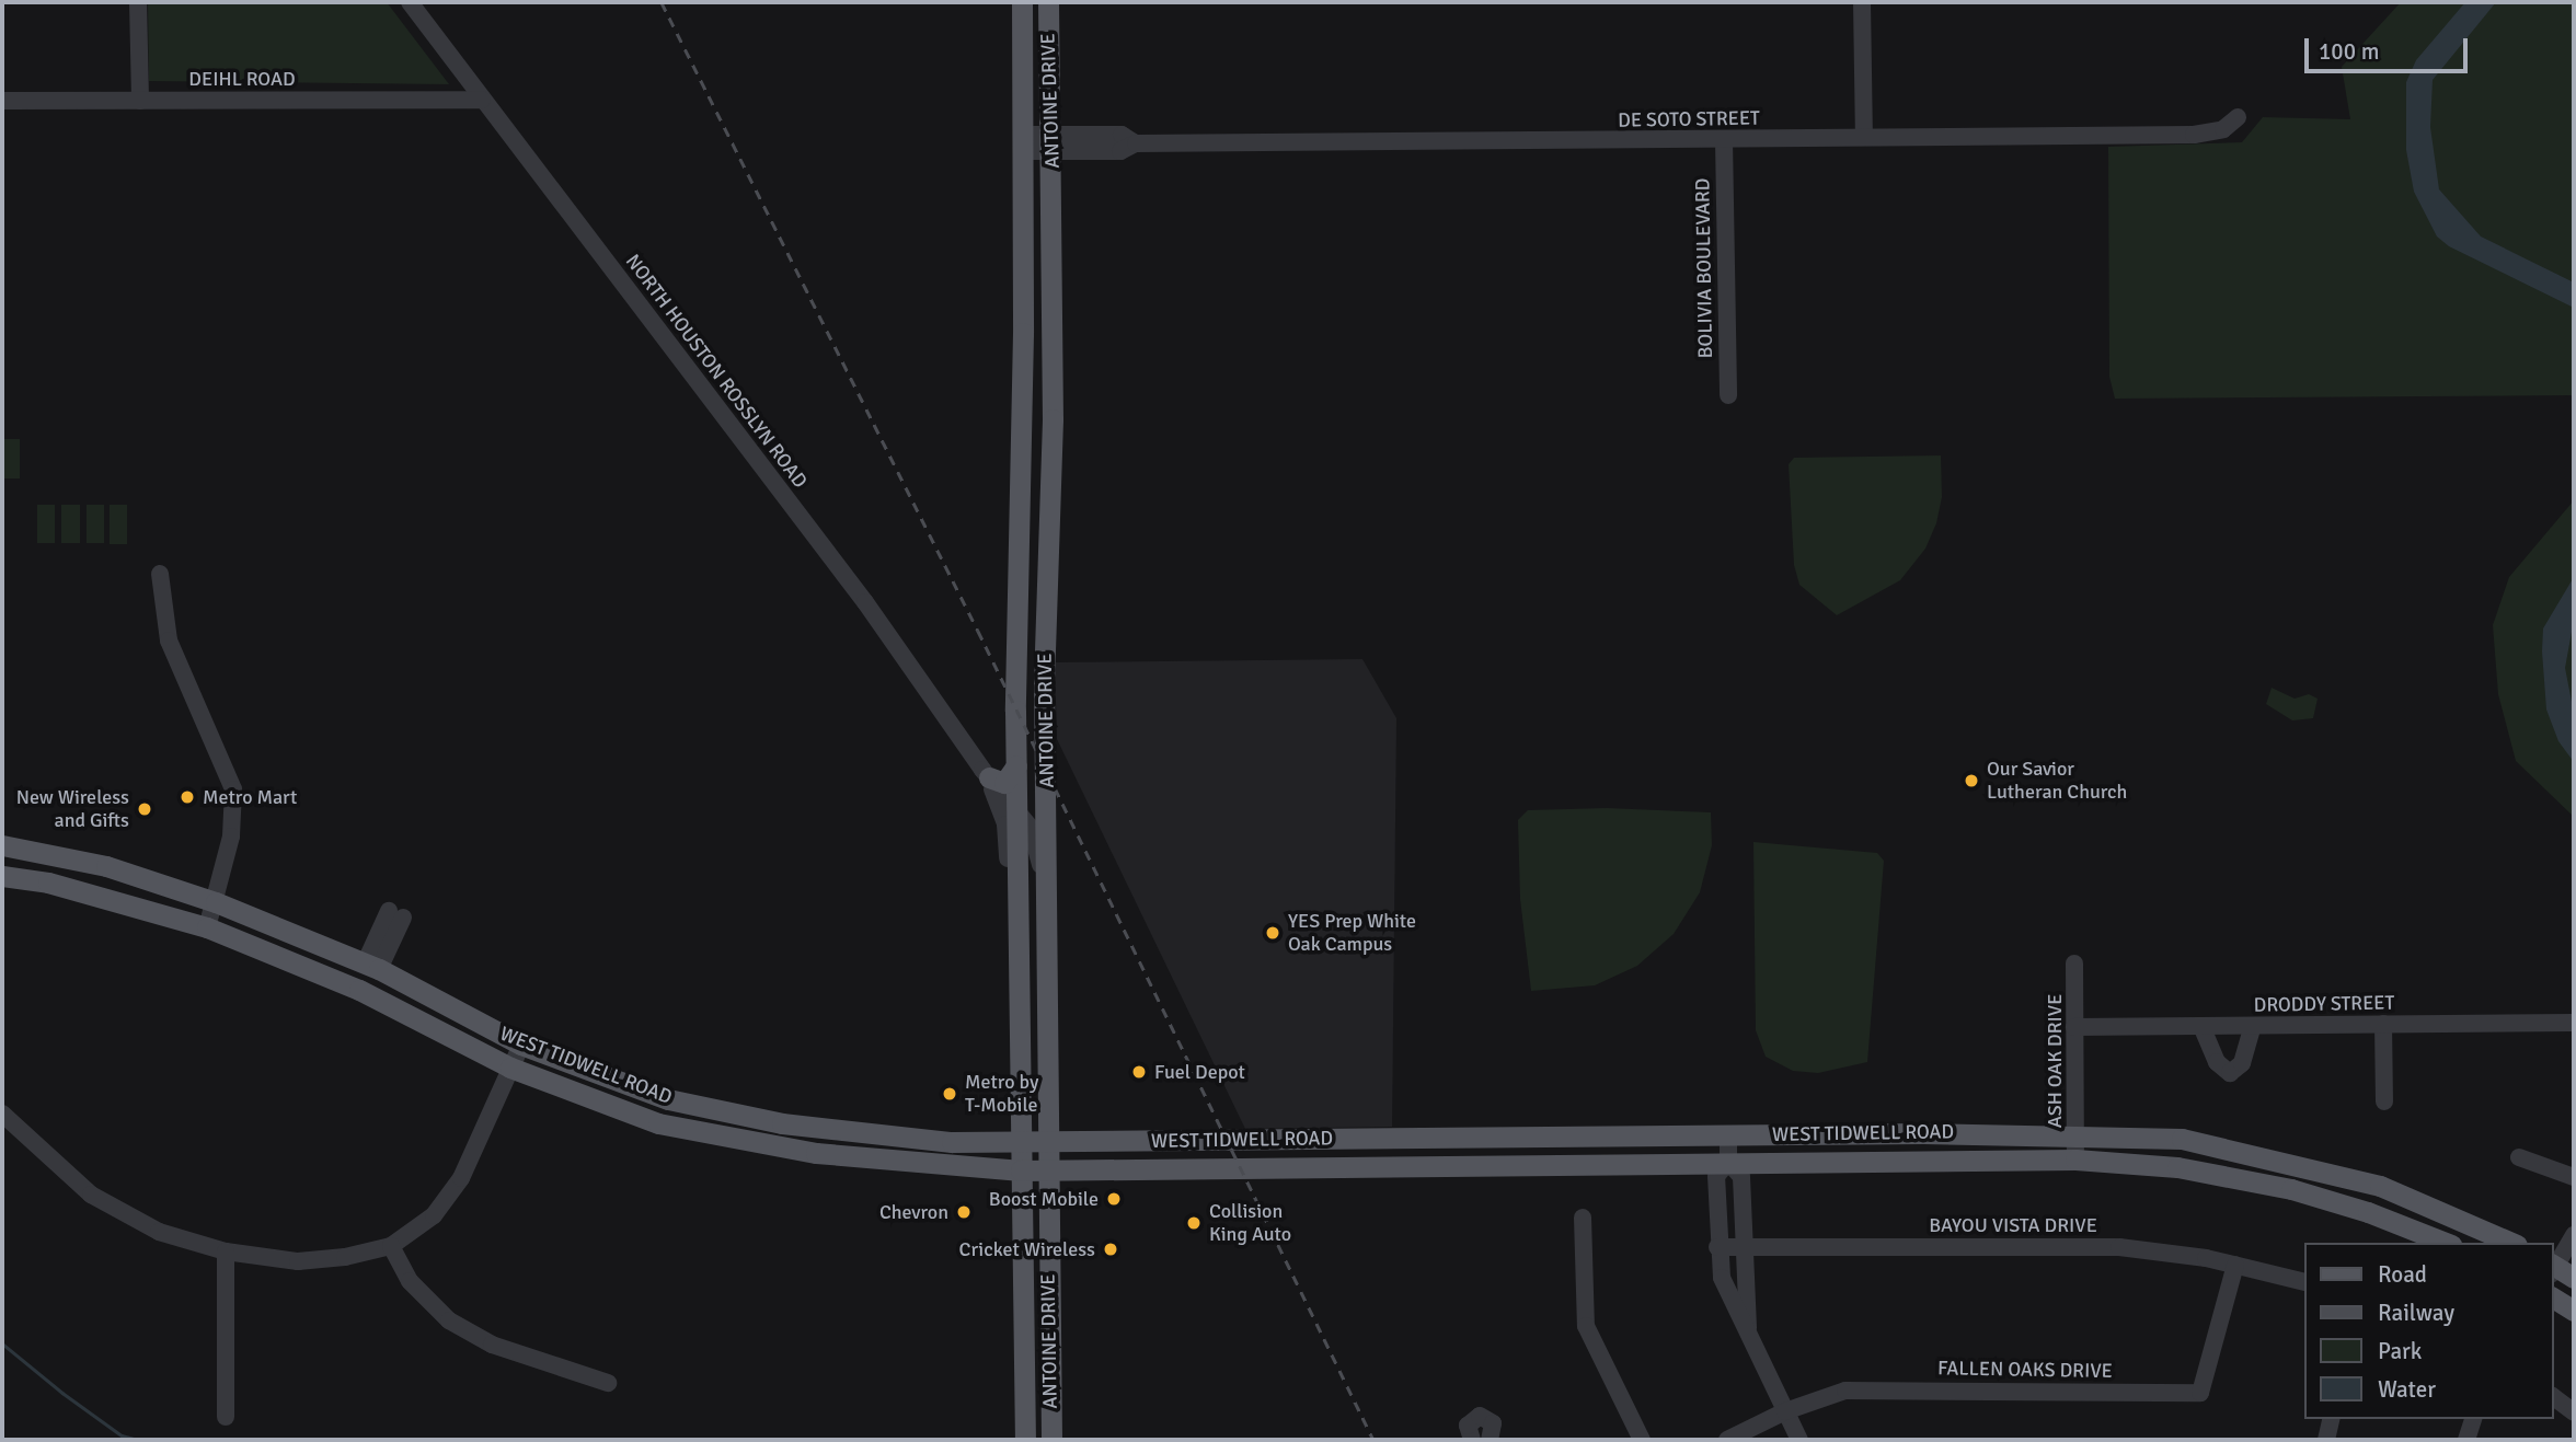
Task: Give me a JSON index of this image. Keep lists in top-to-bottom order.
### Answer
{
  "streets": {
    "main road": ["ANTOINE DRIVE", "WEST TIDWELL ROAD"],
    "street": [
      "DEIHL ROAD",
      "DE SOTO STREET",
      "BOLIVIA BOULEVARD",
      "NORTH HOUSTON ROSSLYN ROAD",
      "DRODDY STREET",
      "ASH OAK DRIVE",
      "BAYOU VISTA DRIVE",
      "FALLEN OAKS DRIVE"
    ]
  },
  "crossings": [
    ["DEIHL ROAD", "NORTH HOUSTON ROSSLYN ROAD"],
    ["ANTOINE DRIVE", "DE SOTO STREET"],
    ["ANTOINE DRIVE", "NORTH HOUSTON ROSSLYN ROAD"],
    ["ANTOINE DRIVE", "WEST TIDWELL ROAD"],
    ["DE SOTO STREET", "BOLIVIA BOULEVARD"],
    ["DRODDY STREET", "ASH OAK DRIVE"],
    ["ASH OAK DRIVE", "WEST TIDWELL ROAD"],
    ["BAYOU VISTA DRIVE", "FALLEN OAKS DRIVE"]
  ],
  "places": [
    "Our Savior Lutheran Church",
    "Metro Mart",
    "New Wireless and Gifts",
    "YES Prep White Oak Campus",
    "Fuel Depot",
    "Metro by T-Mobile",
    "Boost Mobile",
    "Chevron",
    "Collision King Auto",
    "Cricket Wireless"
  ],
  "legend": [
    "Road",
    "Railway",
    "Park",
    "Water"
  ],
  "scale_bar": "100 m"
}
